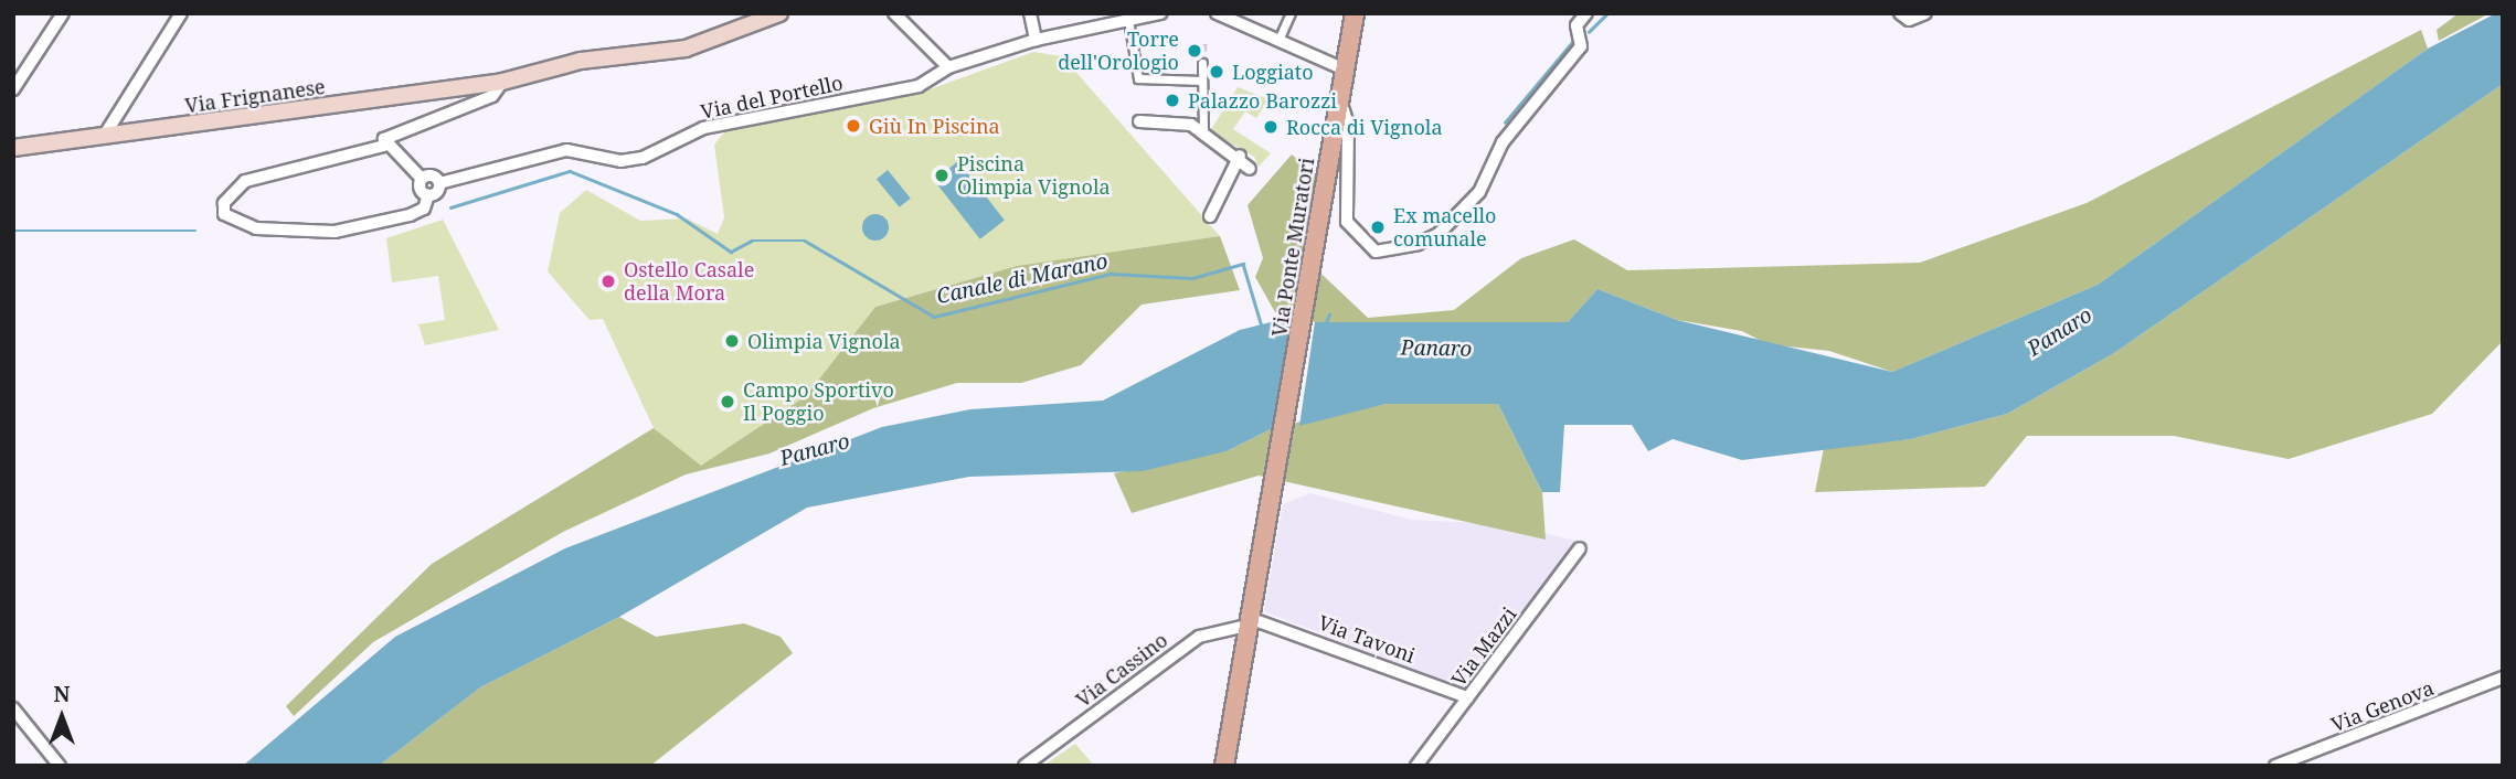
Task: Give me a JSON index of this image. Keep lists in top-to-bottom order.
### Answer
{
  "streets": {
    "main road": ["Via Frignanese", "Via Ponte Muratori"],
    "street": [
      "Via del Portello",
      "Via Tavoni",
      "Via Mazzi",
      "Via Cassino",
      "Via Genova"
    ]
  },
  "crossings": [
    ["Via Ponte Muratori", "Via Tavoni"],
    ["Via Ponte Muratori", "Via Cassino"],
    ["Via Tavoni", "Via Mazzi"],
    ["Via Tavoni", "Via Cassino"]
  ],
  "water": ["Canale di Marano", "Panaro"],
  "places": [
    "Torre dell'Orologio",
    "Loggiato",
    "Palazzo Barozzi",
    "Giù In Piscina",
    "Rocca di Vignola",
    "Piscina Olimpia Vignola",
    "Ex macello comunale",
    "Ostello Casale della Mora",
    "Olimpia Vignola",
    "Campo Sportivo Il Poggio"
  ],
  "north": "top"
}
